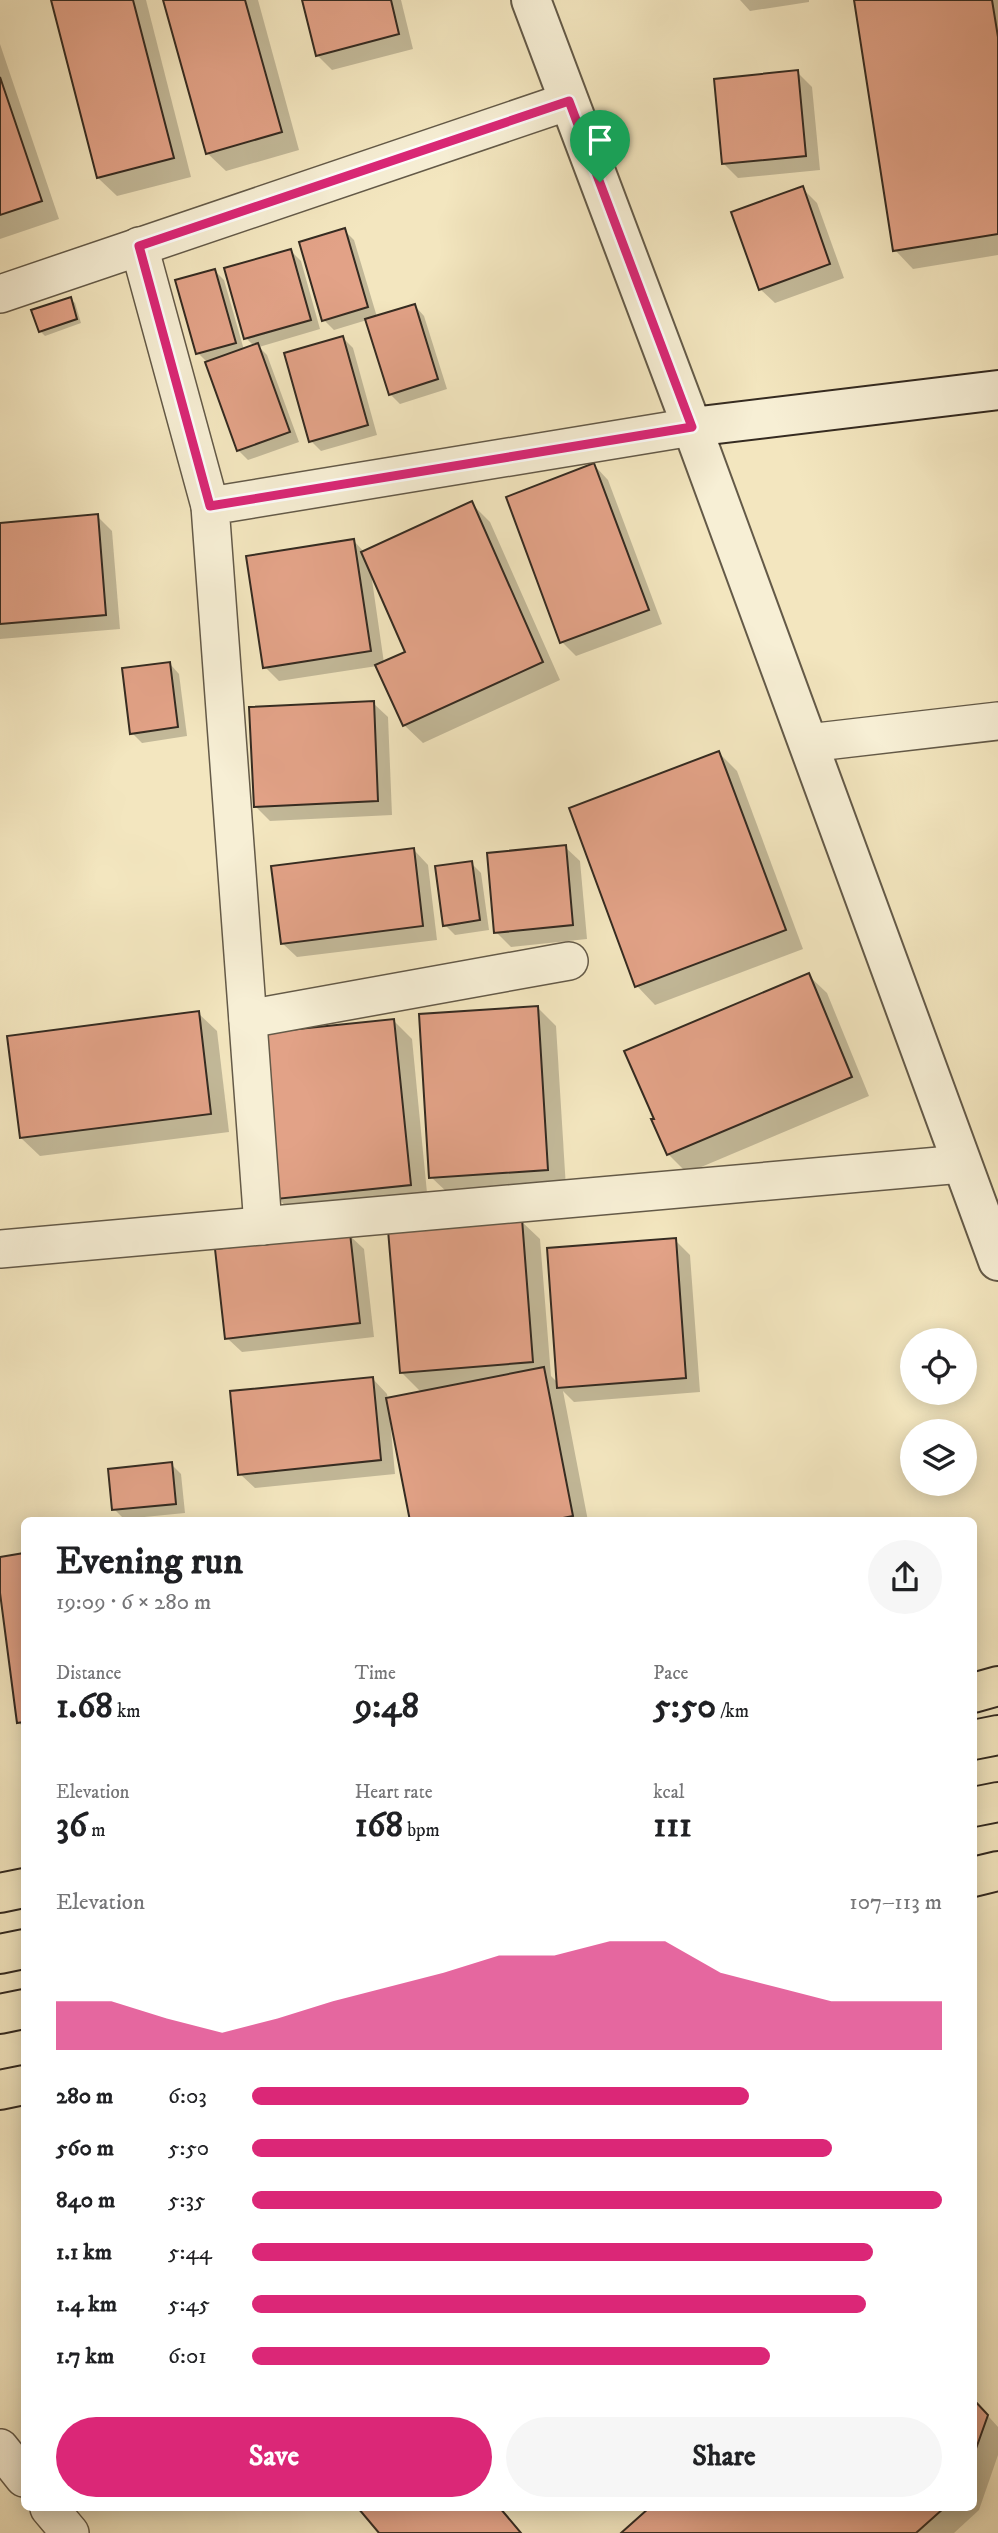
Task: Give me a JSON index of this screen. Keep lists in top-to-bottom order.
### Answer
{
  "page": {
    "heading": ["Evening run", "19:09 · 6 × 280 m"],
    "stats": [
      ["Distance", "1.68 km"],
      ["Time", "9:48"],
      ["Pace", "5:50 /km"],
      ["Elevation", "36 m"],
      ["Heart rate", "168 bpm"],
      ["kcal", "111"]
    ],
    "chart": ["Elevation", "107–113 m"],
    "list": [
      {
        "name": "280 m",
        "note": "6:03"
      },
      {
        "name": "560 m",
        "note": "5:50"
      },
      {
        "name": "840 m",
        "note": "5:35"
      },
      {
        "name": "1.1 km",
        "note": "5:44"
      },
      {
        "name": "1.4 km",
        "note": "5:45"
      },
      {
        "name": "1.7 km",
        "note": "6:01"
      }
    ],
    "buttons": ["Save", "Share"]
  }
}
